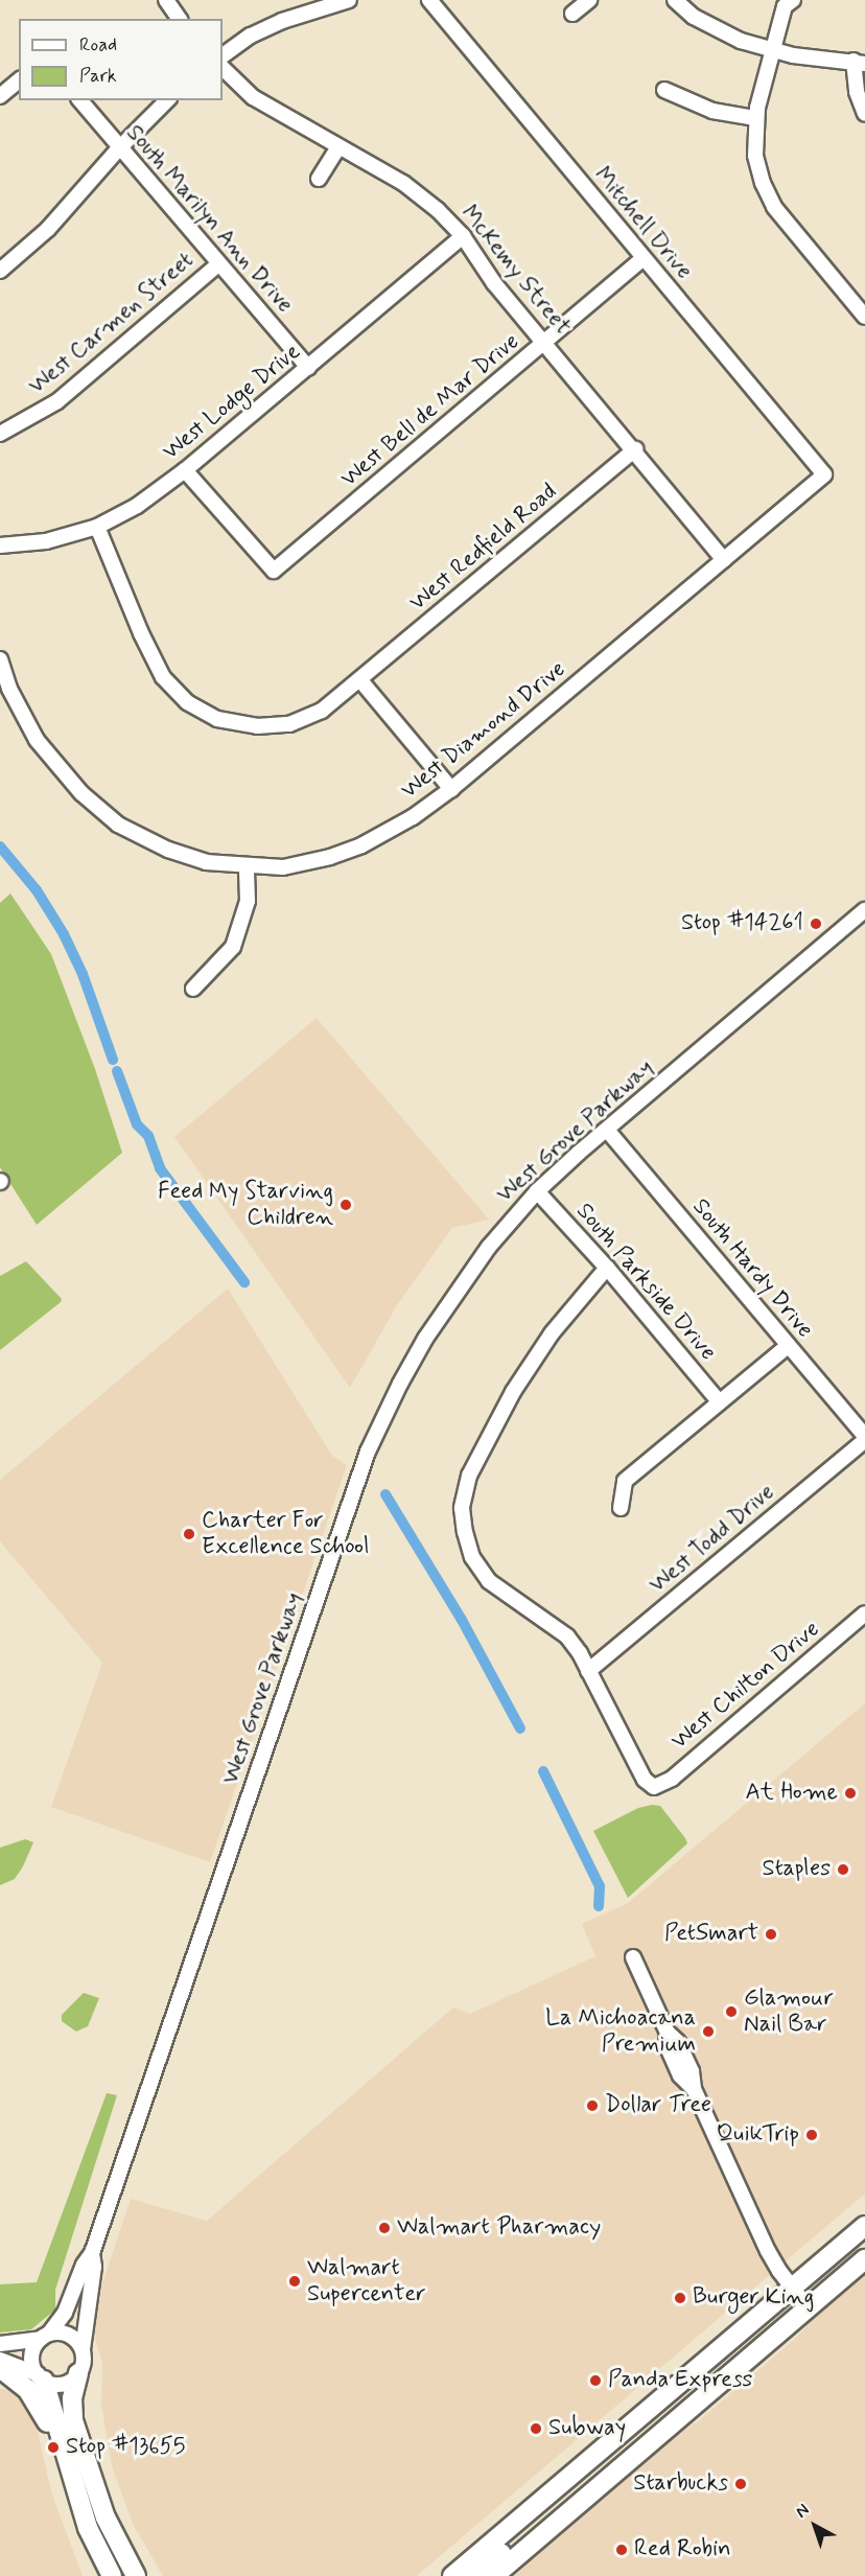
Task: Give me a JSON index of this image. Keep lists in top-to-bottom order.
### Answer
{
  "streets": {
    "street": [
      "South Marilyn Ann Drive",
      "Mitchell Drive",
      "McKemy Street",
      "West Carmen Street",
      "West Lodge Drive",
      "West Bell de Mar Drive",
      "West Redfield Road",
      "West Diamond Drive",
      "West Grove Parkway",
      "South Hardy Drive",
      "South Parkside Drive",
      "West Todd Drive",
      "West Chilton Drive"
    ]
  },
  "crossings": [
    ["South Marilyn Ann Drive", "West Carmen Street"],
    ["South Marilyn Ann Drive", "West Lodge Drive"],
    ["Mitchell Drive", "West Bell de Mar Drive"],
    ["Mitchell Drive", "West Diamond Drive"],
    ["McKemy Street", "West Lodge Drive"],
    ["McKemy Street", "West Bell de Mar Drive"],
    ["McKemy Street", "West Redfield Road"],
    ["McKemy Street", "West Diamond Drive"],
    ["West Lodge Drive", "West Bell de Mar Drive"],
    ["West Lodge Drive", "West Redfield Road"],
    ["West Grove Parkway", "South Hardy Drive"],
    ["West Grove Parkway", "South Parkside Drive"],
    ["South Hardy Drive", "West Todd Drive"],
    ["West Todd Drive", "West Chilton Drive"]
  ],
  "places": [
    "Stop #14261",
    "Feed My Starving Children",
    "Charter For Excellence School",
    "At Home",
    "Staples",
    "PetSmart",
    "Glamour Nail Bar",
    "La Michoacana Premium",
    "Dollar Tree",
    "QuikTrip",
    "Walmart Pharmacy",
    "Walmart Supercenter",
    "Burger King",
    "Panda Express",
    "Subway",
    "Stop #13655",
    "Starbucks",
    "Red Robin"
  ],
  "legend": ["Road", "Park"],
  "north": "top left"
}
